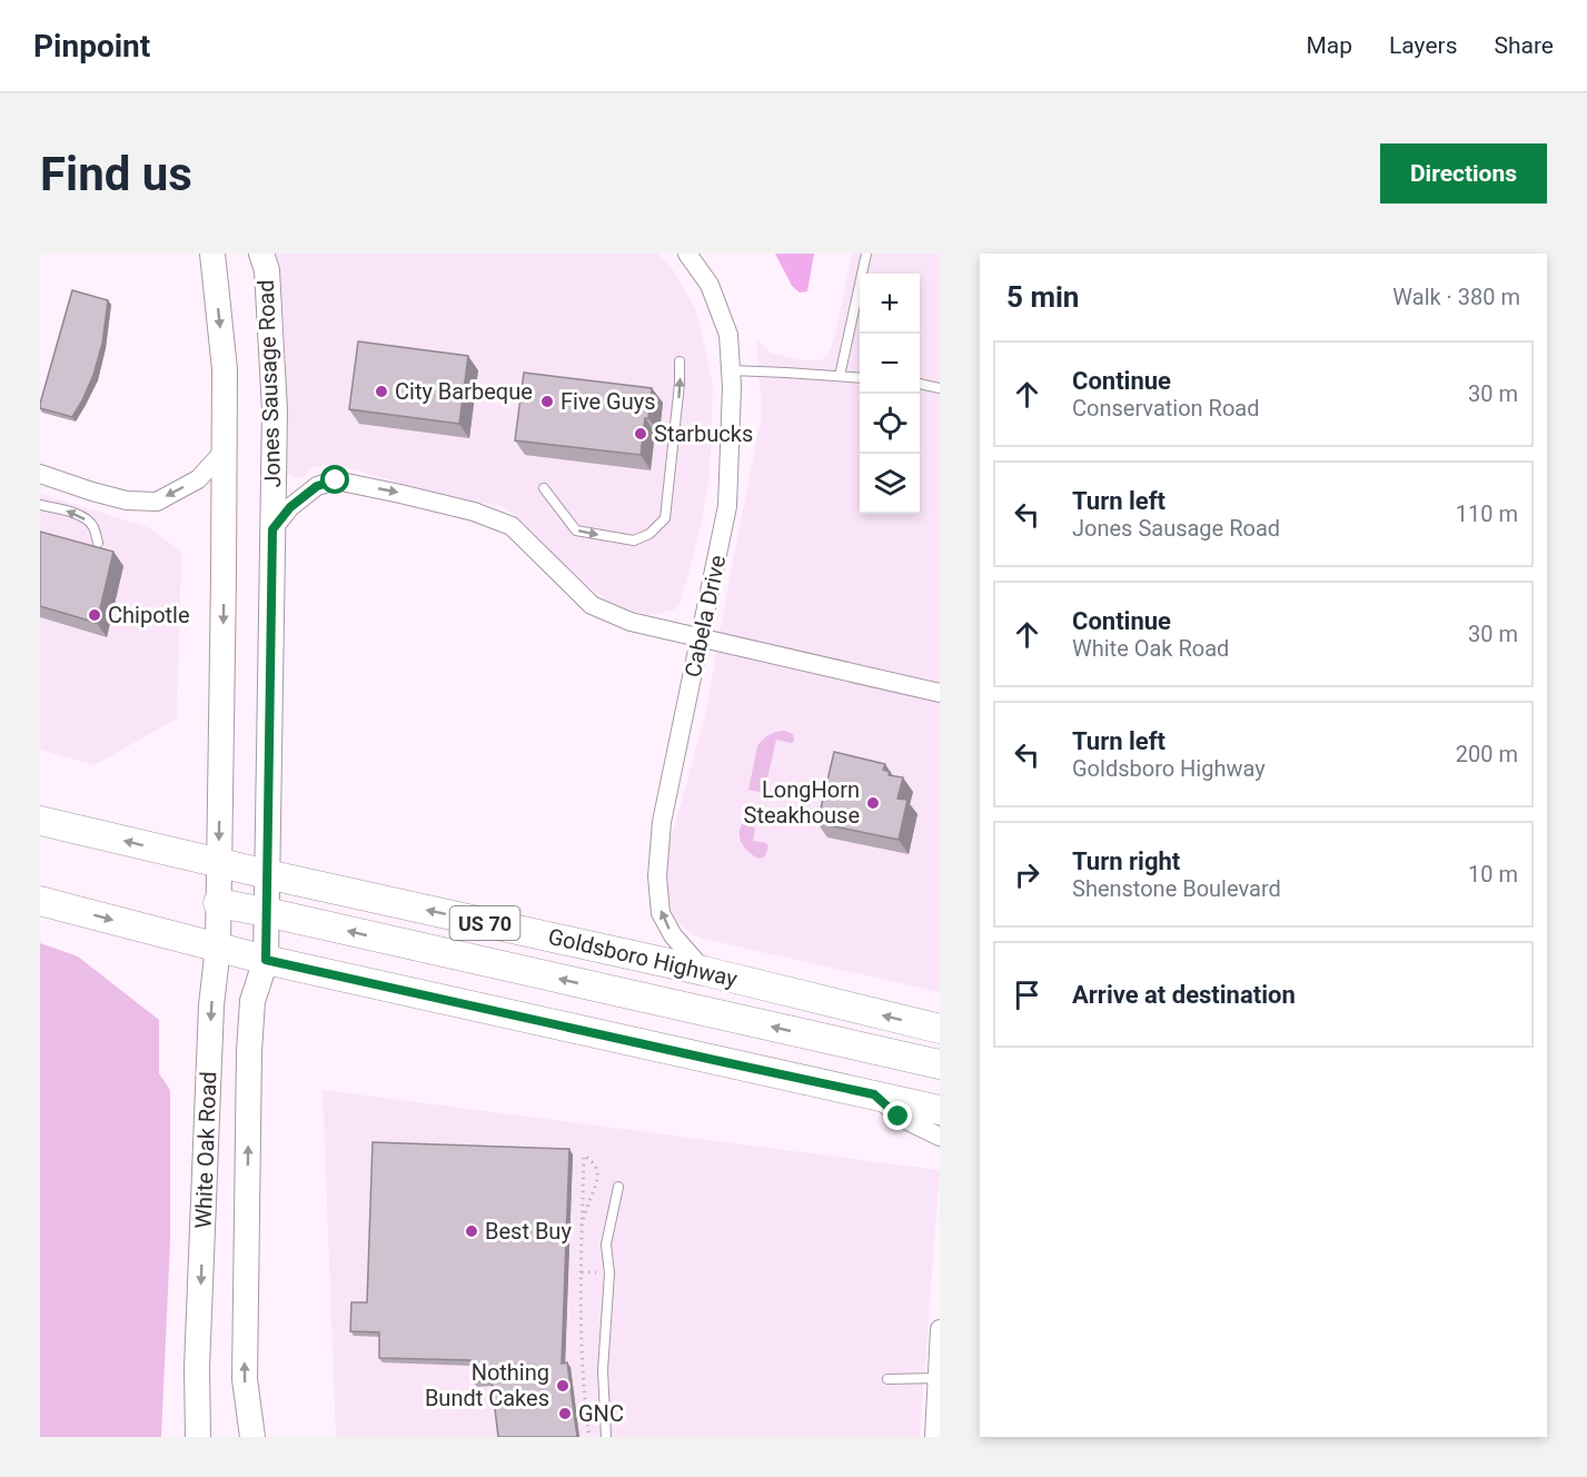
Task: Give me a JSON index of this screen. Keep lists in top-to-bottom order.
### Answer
{
  "streets": {
    "main road": [
      "Jones Sausage Road",
      "US 70",
      "Goldsboro Highway",
      "White Oak Road"
    ],
    "street": ["Cabela Drive"]
  },
  "crossings": [
    ["Jones Sausage Road", "US 70"],
    ["Jones Sausage Road", "Goldsboro Highway"],
    ["Jones Sausage Road", "White Oak Road"],
    ["Cabela Drive", "Goldsboro Highway"],
    ["US 70", "Goldsboro Highway"],
    ["US 70", "White Oak Road"],
    ["Goldsboro Highway", "White Oak Road"]
  ],
  "one_way": ["Cabela Drive"],
  "places": [
    "City Barbeque",
    "Five Guys",
    "Starbucks",
    "Chipotle",
    "LongHorn Steakhouse",
    "Best Buy",
    "Nothing Bundt Cakes",
    "GNC"
  ],
  "page": {
    "header": "Pinpoint",
    "nav": ["Map", "Layers", "Share"],
    "buttons": "Directions",
    "title": "Find us",
    "heading": ["5 min", "Walk · 380 m"],
    "map_buttons": ["+", "−"],
    "list": [
      ["Continue", "Conservation Road", "30 m"],
      ["Turn left", "Jones Sausage Road", "110 m"],
      ["Continue", "White Oak Road", "30 m"],
      ["Turn left", "Goldsboro Highway", "200 m"],
      ["Turn right", "Shenstone Boulevard", "10 m"],
      "Arrive at destination"
    ]
  }
}
